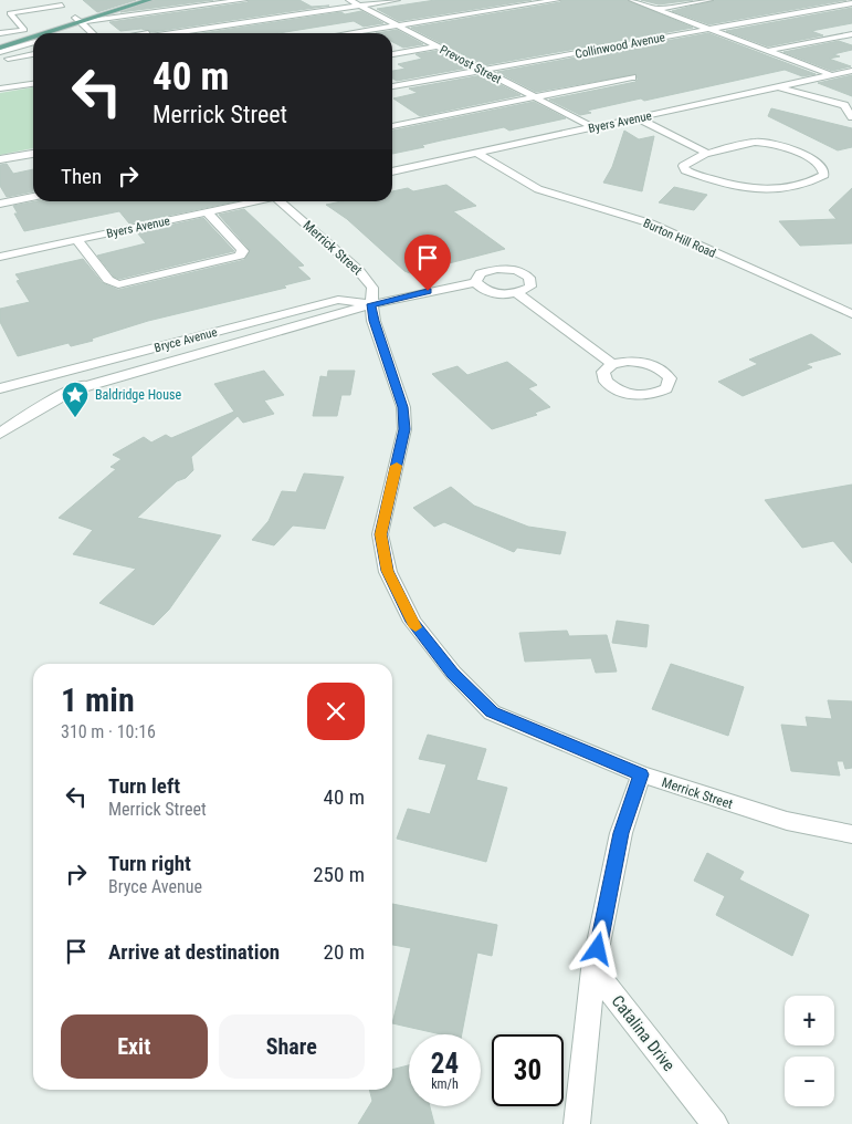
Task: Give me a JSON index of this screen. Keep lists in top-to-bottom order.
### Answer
{
  "streets": {
    "street": [
      "Collinwood Avenue",
      "Prevost Street",
      "Byers Avenue",
      "Burton Hill Road",
      "Merrick Street",
      "Bryce Avenue",
      "Catalina Drive"
    ]
  },
  "crossings": [
    ["Collinwood Avenue", "Prevost Street"],
    ["Prevost Street", "Byers Avenue"],
    ["Byers Avenue", "Burton Hill Road"],
    ["Merrick Street", "Bryce Avenue"]
  ],
  "places": {
    "place": ["Baldridge House"]
  },
  "page": {
    "turn": ["40 m", "Merrick Street"],
    "then": "Then",
    "heading": ["1 min", "310 m · 10:16"],
    "list": [
      {
        "name": "Turn left",
        "note": "Merrick Street",
        "value": "40 m"
      },
      {
        "name": "Turn right",
        "note": "Bryce Avenue",
        "value": "250 m"
      },
      {
        "name": "Arrive at destination",
        "value": "20 m"
      }
    ],
    "map_buttons": ["+", "−"],
    "buttons": ["Exit", "Share"],
    "speed": "24 km/h",
    "limit": "30"
  }
}
